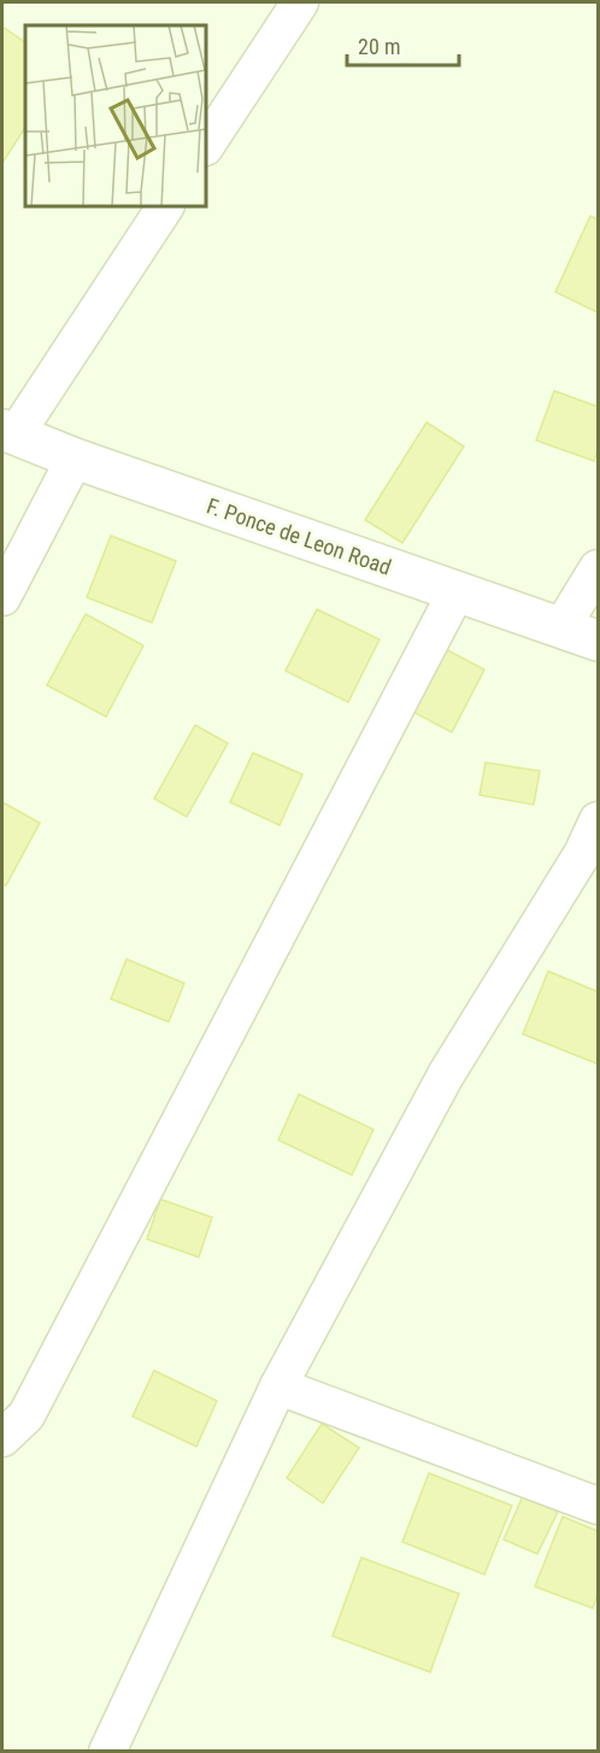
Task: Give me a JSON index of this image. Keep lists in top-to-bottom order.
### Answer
{
  "streets": {
    "street": ["F. Ponce de Leon Road"]
  },
  "scale_bar": "20 m"
}
